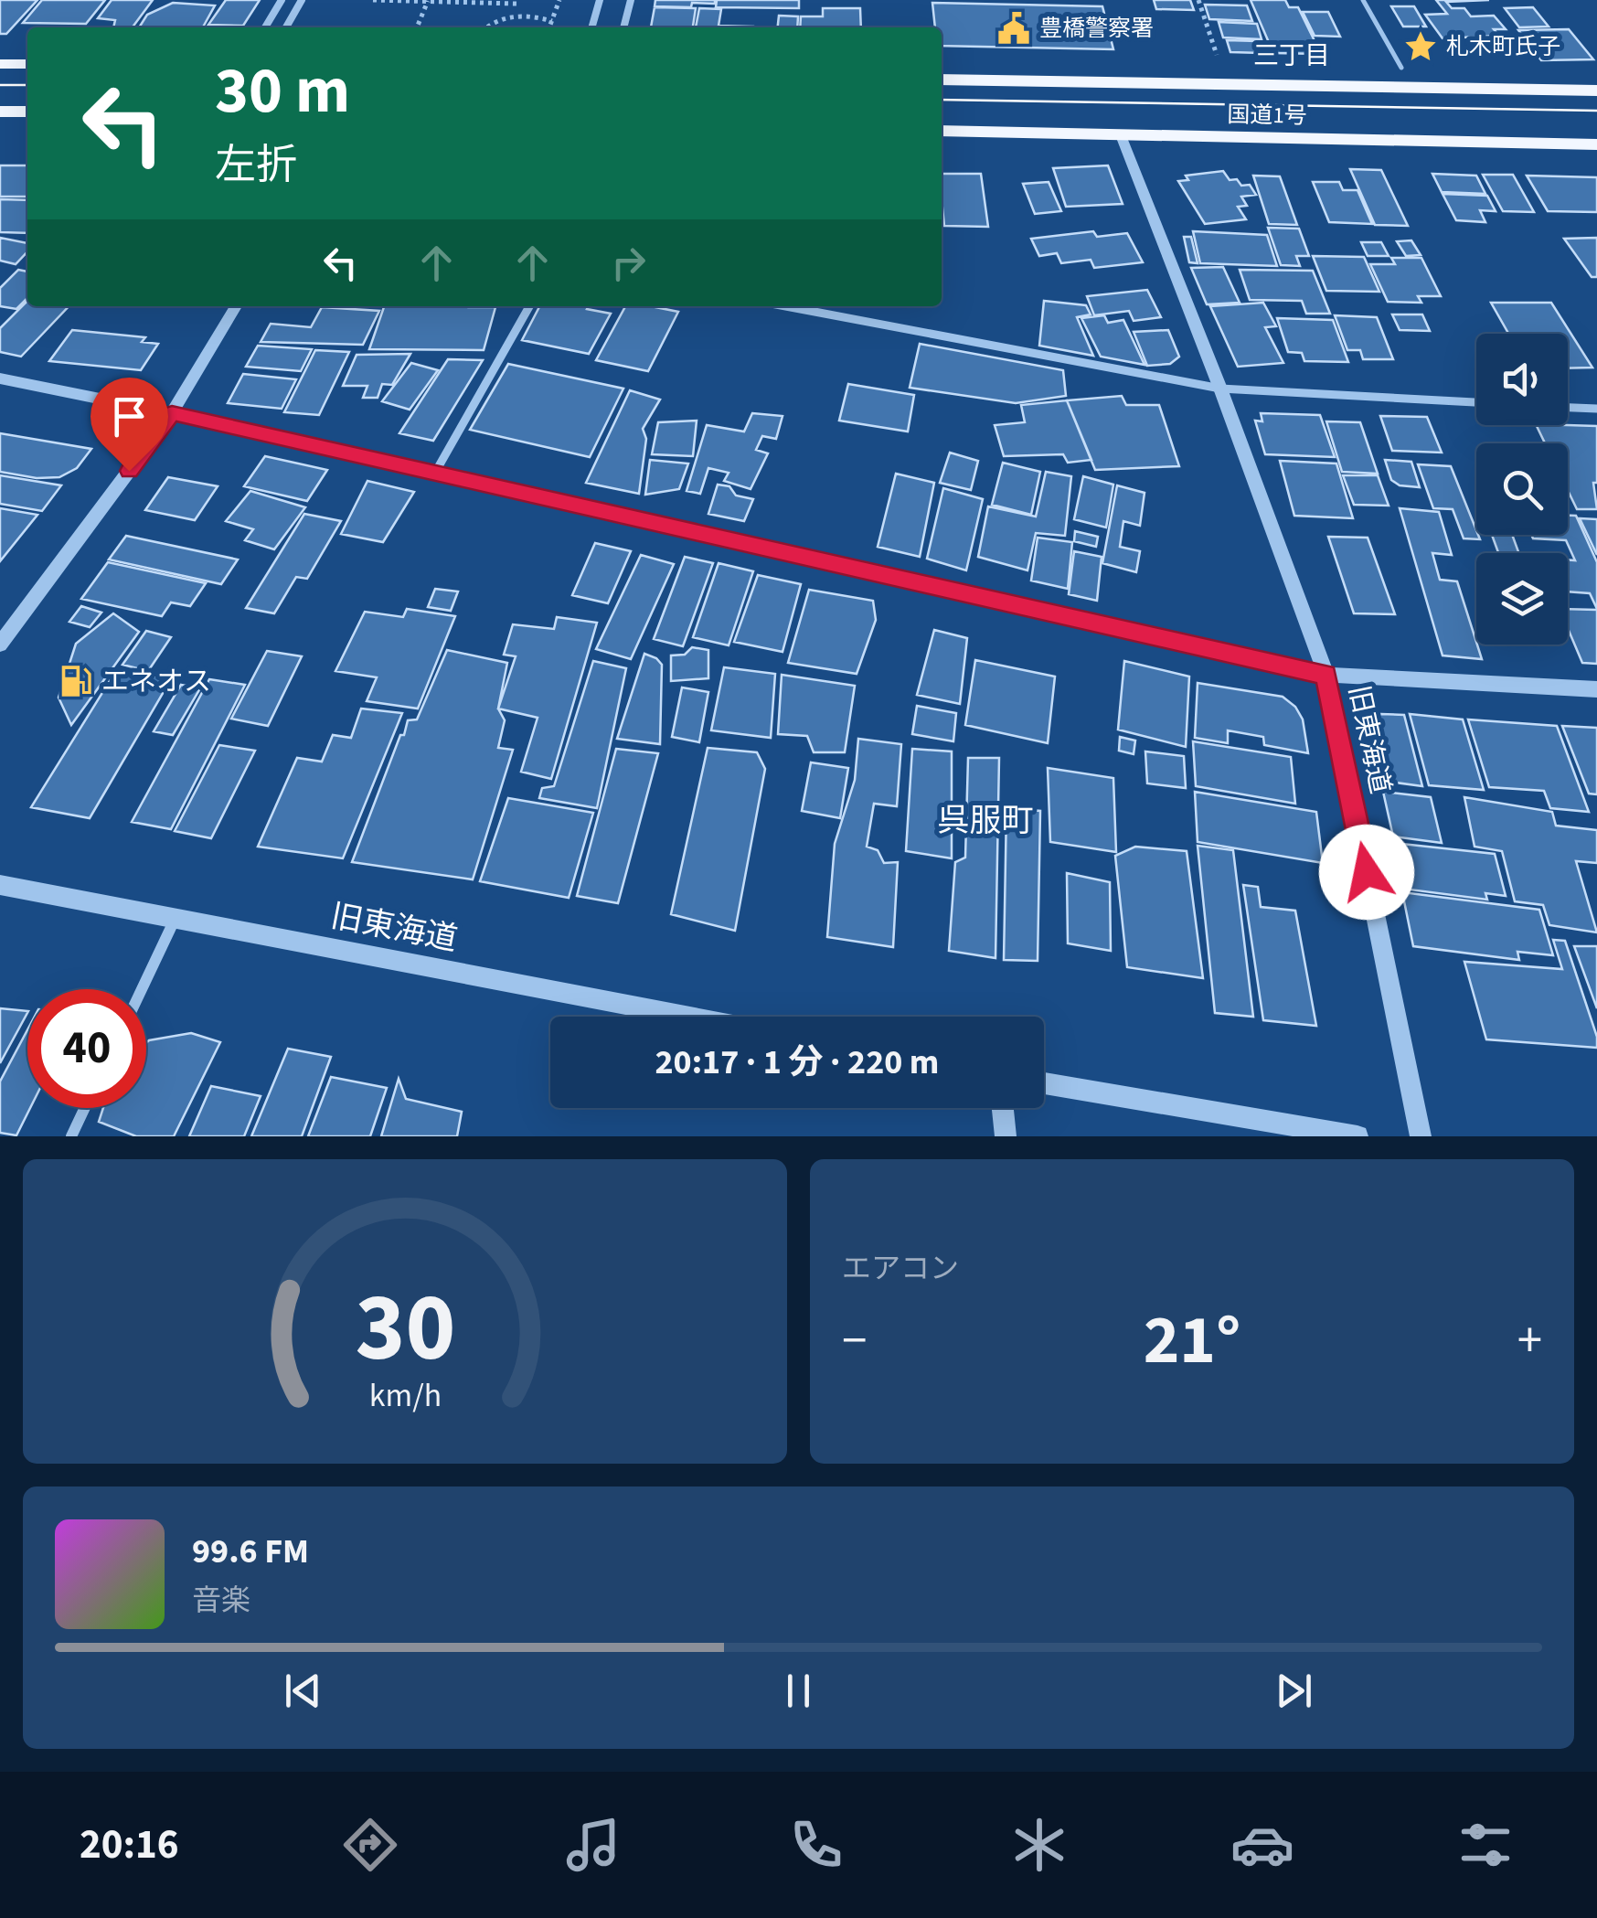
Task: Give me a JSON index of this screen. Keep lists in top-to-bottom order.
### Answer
{
  "streets": {
    "highway": ["国道1号"],
    "street": ["旧東海道"]
  },
  "districts": ["三丁目", "呉服町"],
  "places": {
    "public building": ["豊橋警察署"],
    "place": ["札木町氏子"],
    "fuel station": ["エネオス"]
  },
  "page": {
    "turn": ["30 m", "左折"],
    "limit": "40",
    "trip": "20:17 · 1 分 · 220 m",
    "tile": "エアコン",
    "heat": ["−", "21°", "+"],
    "song": ["99.6 FM", "音楽"],
    "tabs": "20:16",
    "gauge": ["30", "km/h"]
  }
}
